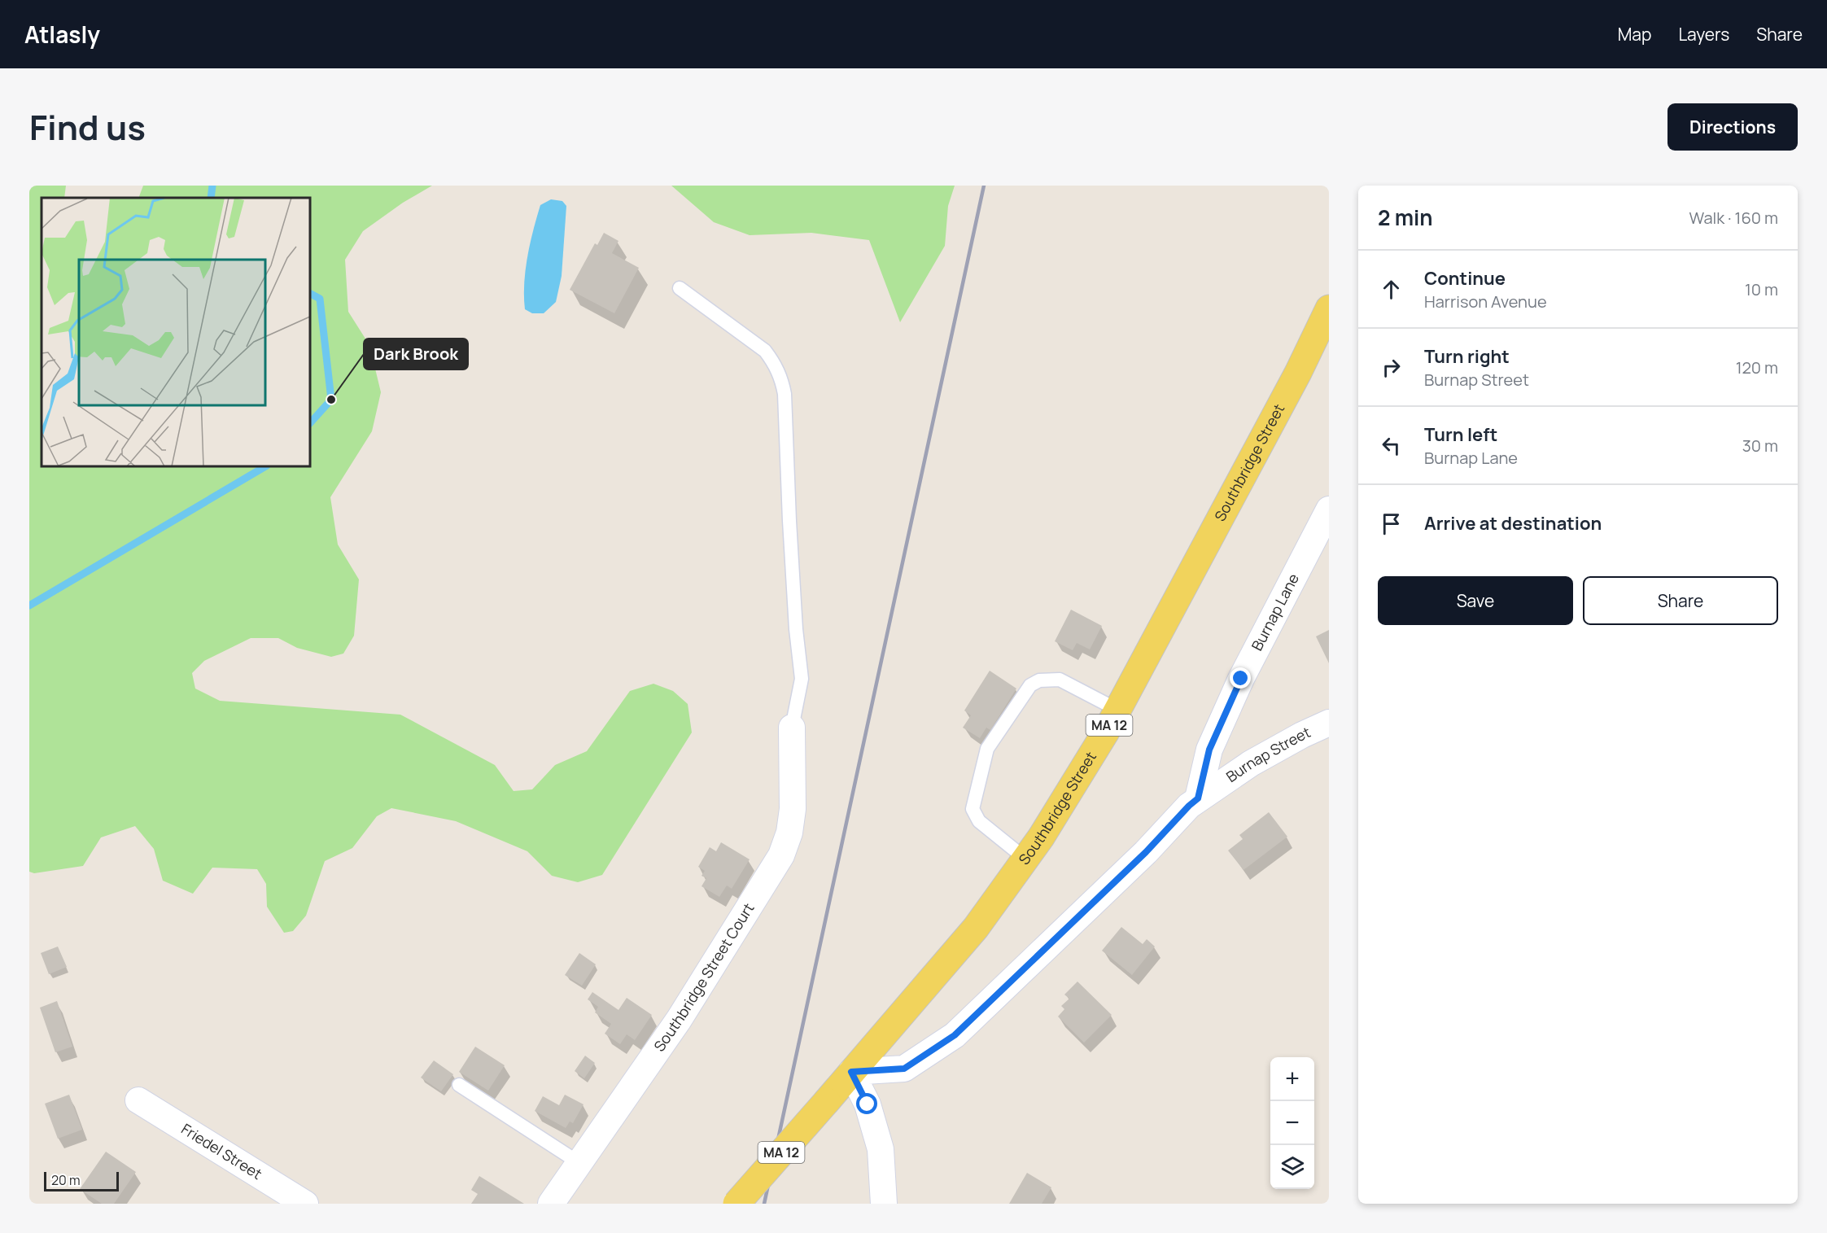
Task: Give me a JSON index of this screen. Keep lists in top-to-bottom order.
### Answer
{
  "streets": {
    "main road": ["Southbridge Street", "MA 12"],
    "street": [
      "Burnap Lane",
      "Burnap Street",
      "Southbridge Street Court",
      "Friedel Street"
    ]
  },
  "crossings": [
    ["Southbridge Street", "Burnap Street"],
    ["Burnap Lane", "Burnap Street"]
  ],
  "places": ["Dark Brook"],
  "scale_bar": "20 m",
  "page": {
    "header": "Atlasly",
    "nav": ["Map", "Layers", "Share"],
    "title": "Find us",
    "buttons": [
      "Directions",
      ["Save", "Share"]
    ],
    "heading": ["2 min", "Walk · 160 m"],
    "list": [
      ["Continue", "Harrison Avenue", "10 m"],
      ["Turn right", "Burnap Street", "120 m"],
      ["Turn left", "Burnap Lane", "30 m"],
      "Arrive at destination"
    ],
    "map_buttons": ["+", "−"],
    "scale": "20 m"
  }
}
